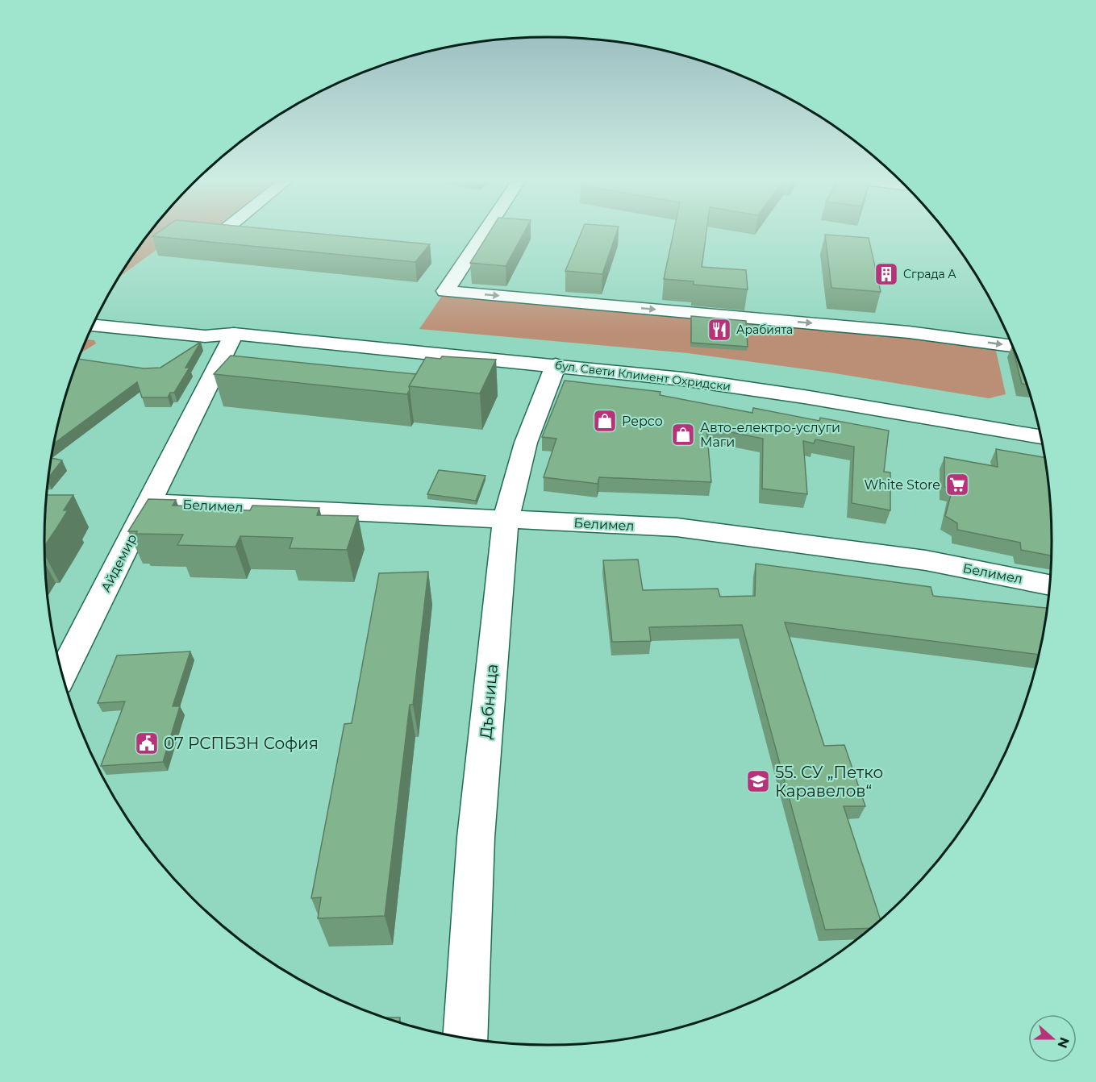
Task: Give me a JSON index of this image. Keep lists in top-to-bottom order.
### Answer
{
  "streets": {
    "street": [
      "бул. Свети Климент Охридски",
      "Белимел",
      "Айдемир",
      "Дъбница"
    ]
  },
  "crossings": [
    ["бул. Свети Климент Охридски", "Айдемир"],
    ["бул. Свети Климент Охридски", "Дъбница"],
    ["Белимел", "Айдемир"],
    ["Белимел", "Дъбница"]
  ],
  "places": {
    "building": ["Сграда А"],
    "restaurant": ["Арабията"],
    "shop": ["Pepco", "Авто-електро-услуги Маги"],
    "supermarket": ["White Store"],
    "public building": ["07 РСПБЗН София"],
    "school or university": ["55. СУ „Петко Каравелов“"]
  },
  "north": "right"
}
